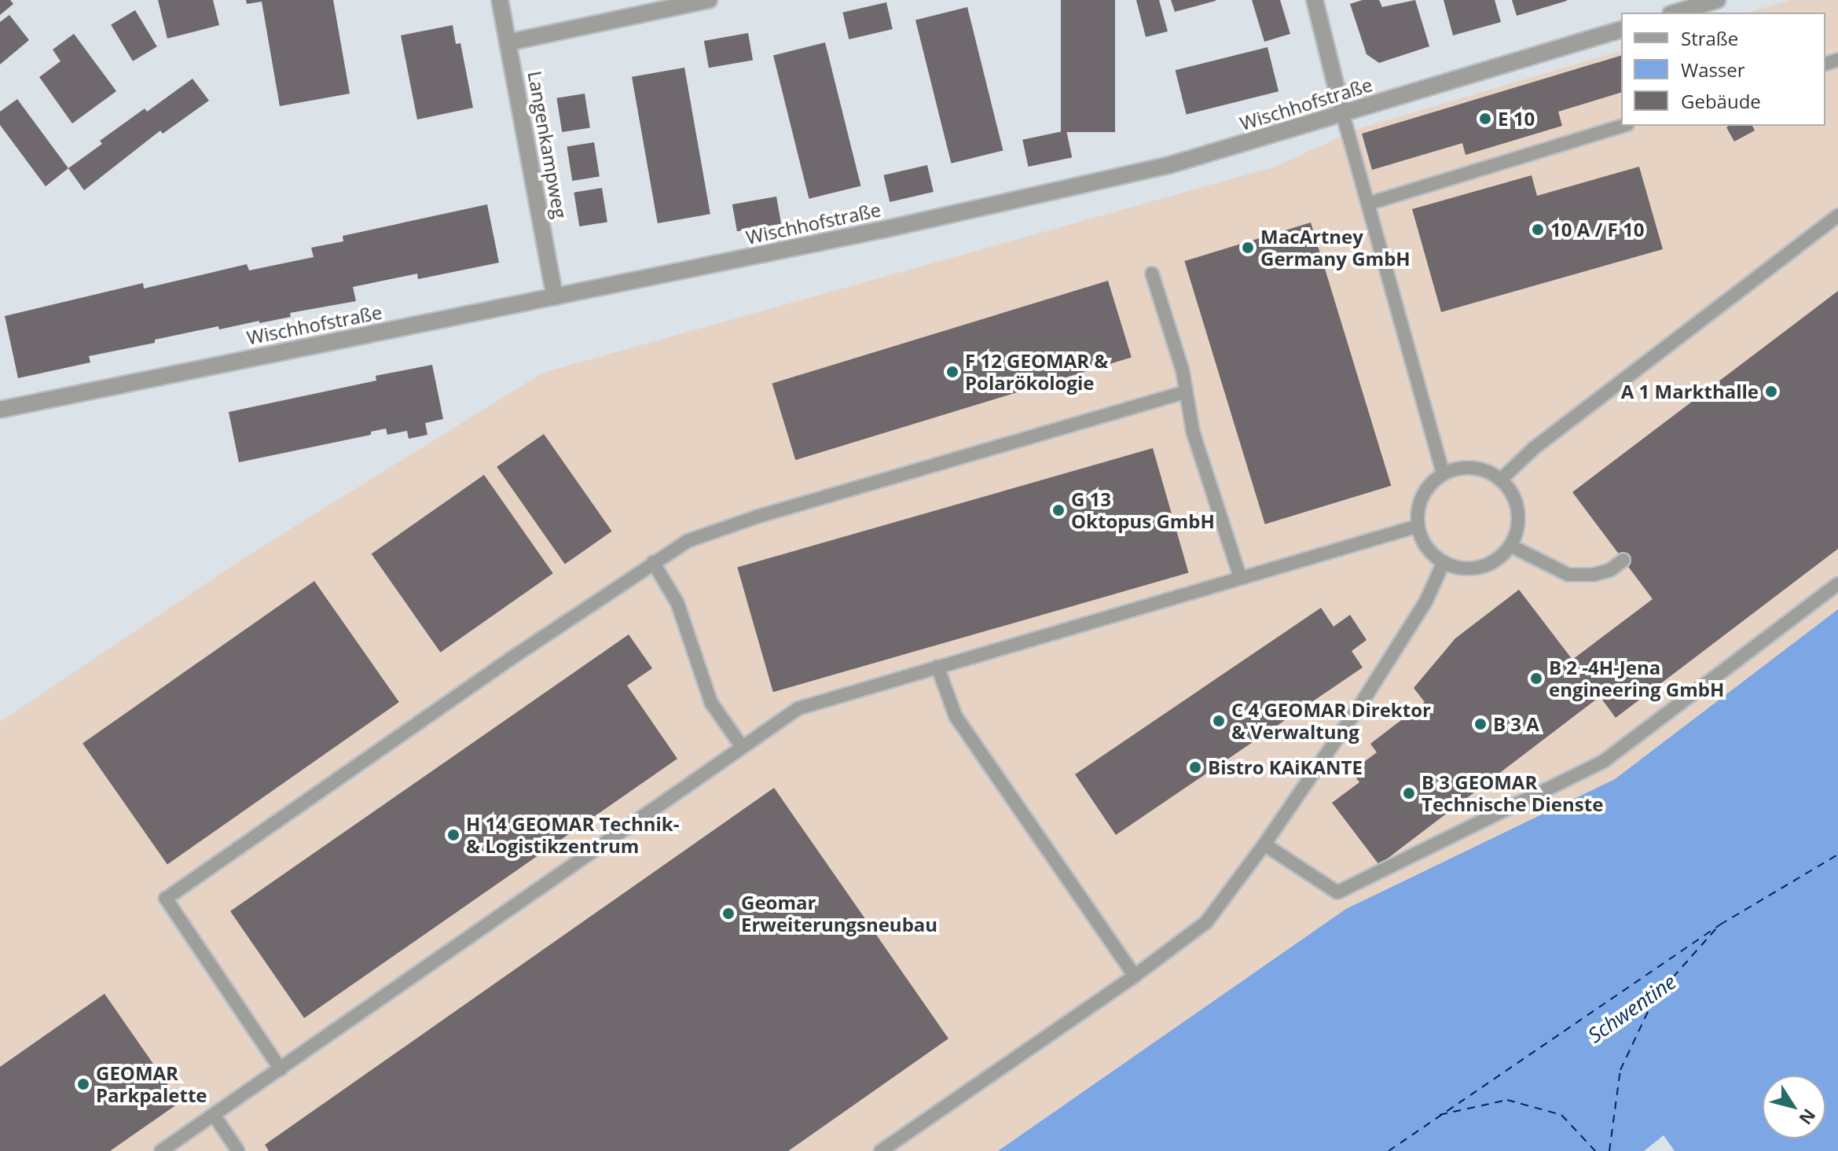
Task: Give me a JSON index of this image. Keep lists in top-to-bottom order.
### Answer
{
  "streets": {
    "street": ["Wischhofstraße", "Langenkampweg"]
  },
  "crossings": [
    ["Wischhofstraße", "Langenkampweg"]
  ],
  "water": ["Schwentine"],
  "places": [
    "E 10",
    "10 A / F 10",
    "MacArtney Germany GmbH",
    "F 12 GEOMAR & Polarökologie",
    "A 1 Markthalle",
    "G 13 Oktopus GmbH",
    "B 2 -4H-Jena engineering GmbH",
    "C 4 GEOMAR Direktor & Verwaltung",
    "B 3 A",
    "Bistro KAiKANTE",
    "B 3 GEOMAR Technische Dienste",
    "H 14 GEOMAR Technik- & Logistikzentrum",
    "Geomar Erweiterungsneubau",
    "GEOMAR Parkpalette"
  ],
  "legend": ["Straße", "Wasser", "Gebäude"],
  "north": "bottom right"
}
